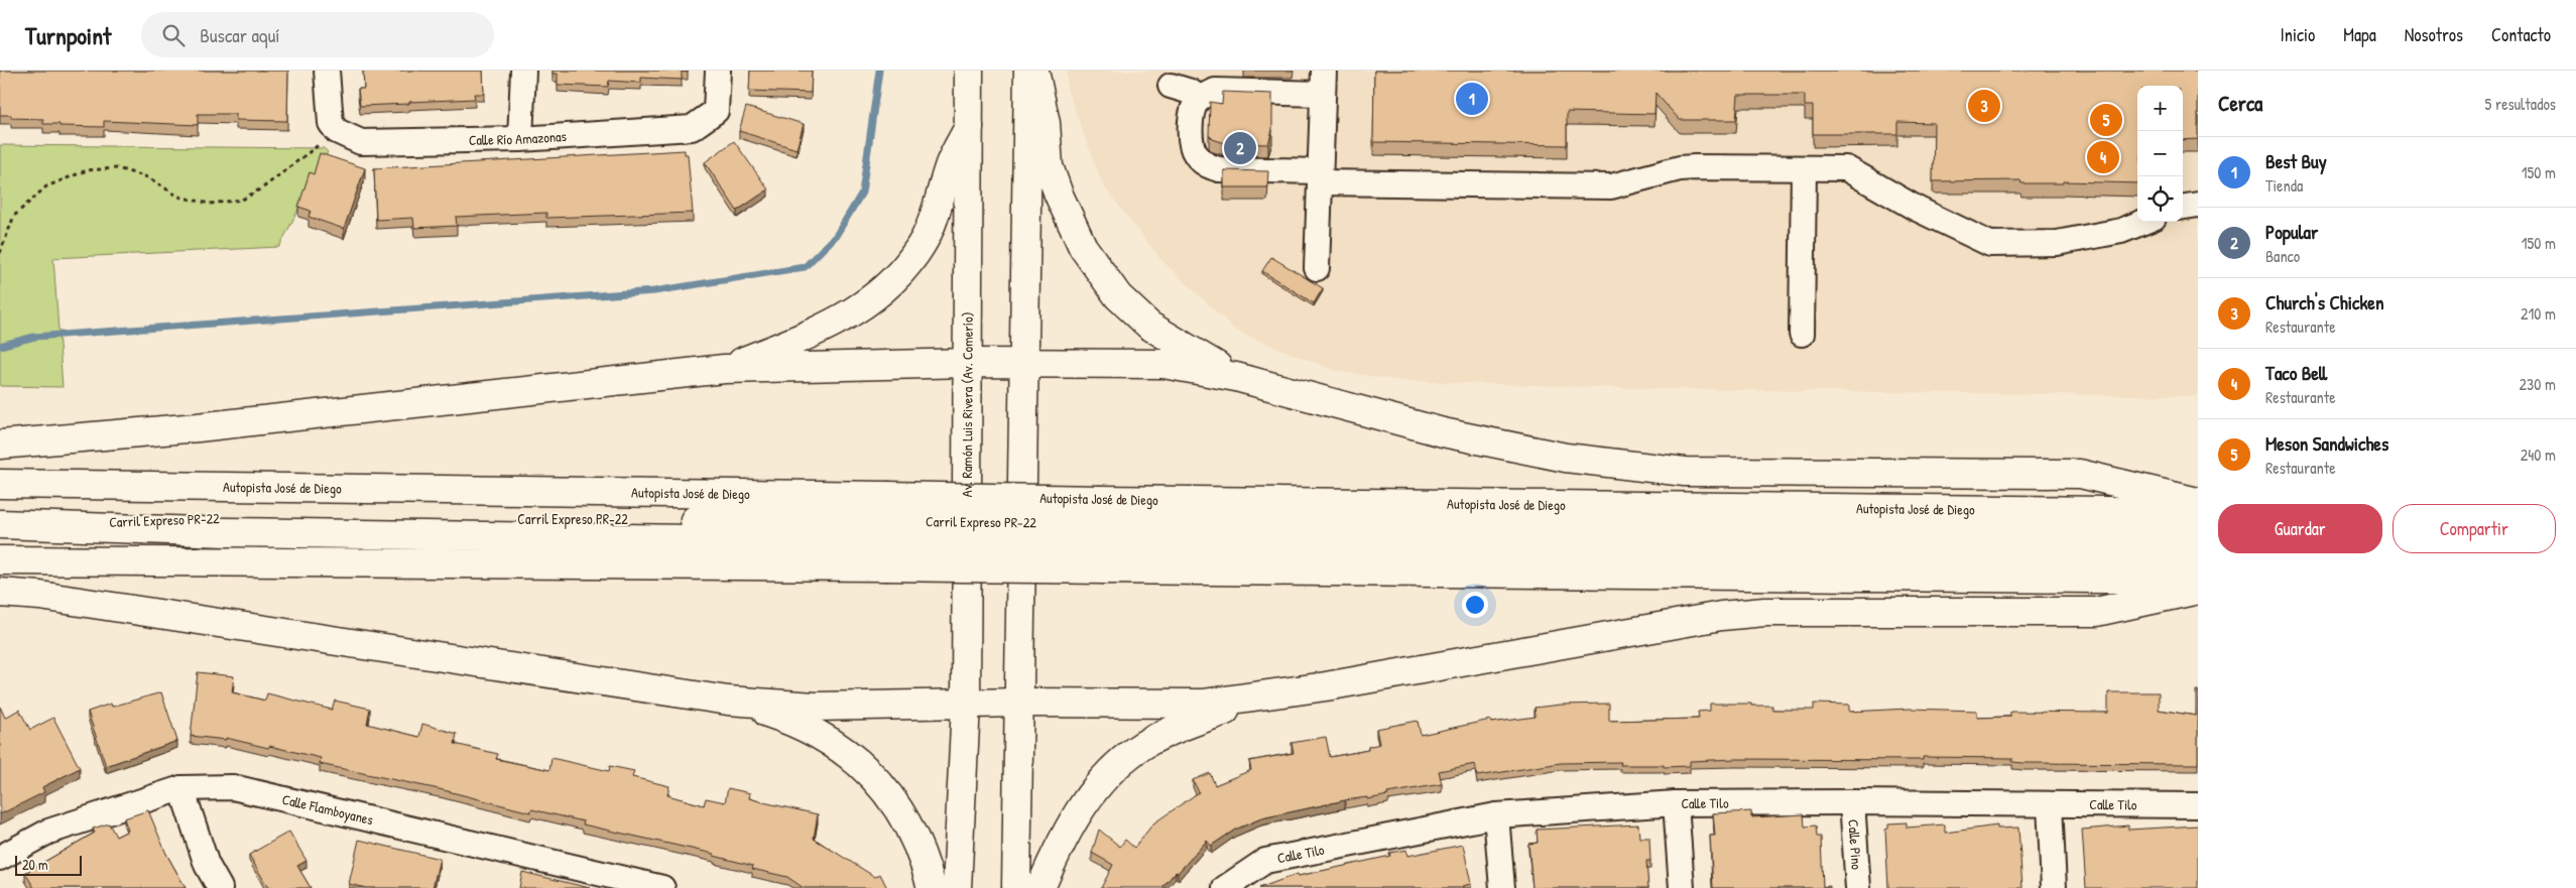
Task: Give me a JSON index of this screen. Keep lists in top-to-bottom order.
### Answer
{
  "streets": {
    "main road": ["Av. Ramón Luis Rivera (Av. Comerío)", "Autopista José de Diego", "Carril Expreso PR-22"],
    "street": [
      "Calle Río Amazonas",
      "Calle Tilo",
      "Calle Flamboyanes",
      "Calle Pino"
    ]
  },
  "crossings": [
    ["Autopista José de Diego", "Carril Expreso PR-22"],
    ["Calle Tilo", "Calle Pino"]
  ],
  "scale_bar": "20 m",
  "page": {
    "header": "Turnpoint",
    "search": "Buscar aquí",
    "nav": [
      "Inicio",
      "Mapa",
      "Nosotros",
      "Contacto"
    ],
    "heading": ["Cerca", "5 resultados"],
    "pins": [
      "1",
      "3",
      "5",
      "2",
      "4"
    ],
    "map_buttons": ["+", "−"],
    "list": [
      {
        "mark": "1",
        "name": "Best Buy",
        "note": "Tienda",
        "value": "150 m"
      },
      {
        "mark": "2",
        "name": "Popular",
        "note": "Banco",
        "value": "150 m"
      },
      {
        "mark": "3",
        "name": "Church's Chicken",
        "note": "Restaurante",
        "value": "210 m"
      },
      {
        "mark": "4",
        "name": "Taco Bell",
        "note": "Restaurante",
        "value": "230 m"
      },
      {
        "mark": "5",
        "name": "Meson Sandwiches",
        "note": "Restaurante",
        "value": "240 m"
      }
    ],
    "buttons": ["Guardar", "Compartir"],
    "scale": "20 m"
  }
}
